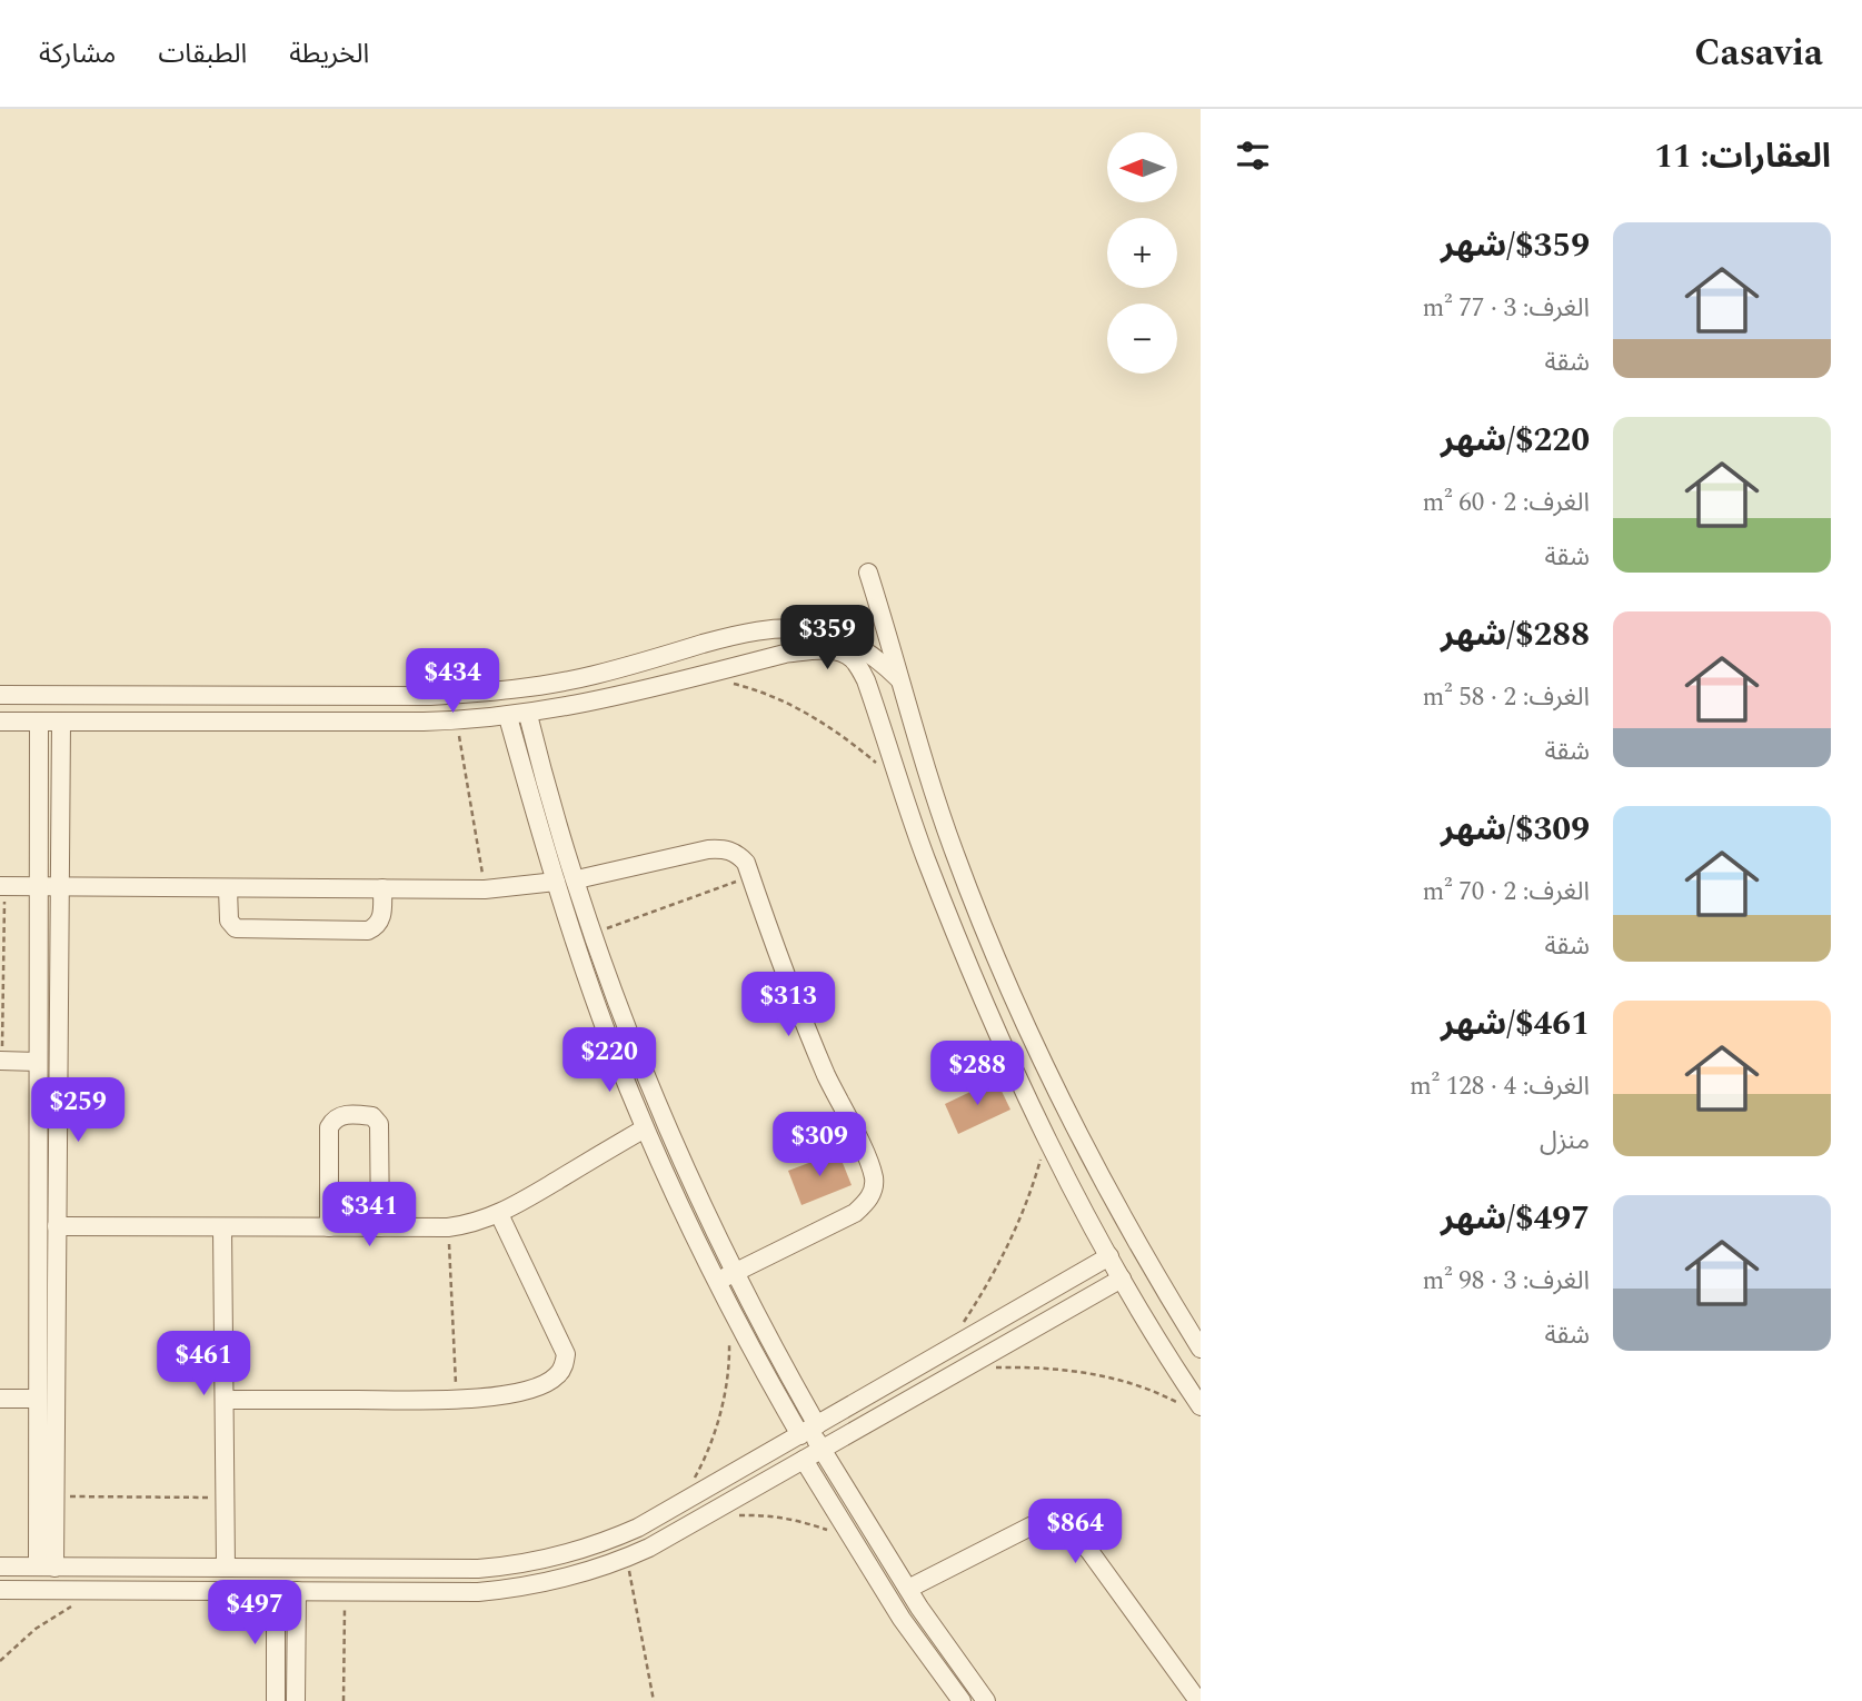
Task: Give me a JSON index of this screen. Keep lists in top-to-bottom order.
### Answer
{
  "north": "left",
  "page": {
    "header": "Casavia",
    "nav": ["الخريطة", "الطبقات", "مشاركة"],
    "heading": "العقارات: 11",
    "map_buttons": ["+", "−"],
    "list": [
      {
        "name": "$359/شهر",
        "note": "الغرف: 3 · 77 m² · شقة"
      },
      {
        "name": "$220/شهر",
        "note": "الغرف: 2 · 60 m² · شقة"
      },
      {
        "name": "$288/شهر",
        "note": "الغرف: 2 · 58 m² · شقة"
      },
      {
        "name": "$309/شهر",
        "note": "الغرف: 2 · 70 m² · شقة"
      },
      {
        "name": "$461/شهر",
        "note": "الغرف: 4 · 128 m² · منزل"
      },
      {
        "name": "$497/شهر",
        "note": "الغرف: 3 · 98 m² · شقة"
      }
    ],
    "price": [
      "$359",
      "$434",
      "$313",
      "$220",
      "$288",
      "$259",
      "$309",
      "$341",
      "$461",
      "$864",
      "$497"
    ]
  }
}
